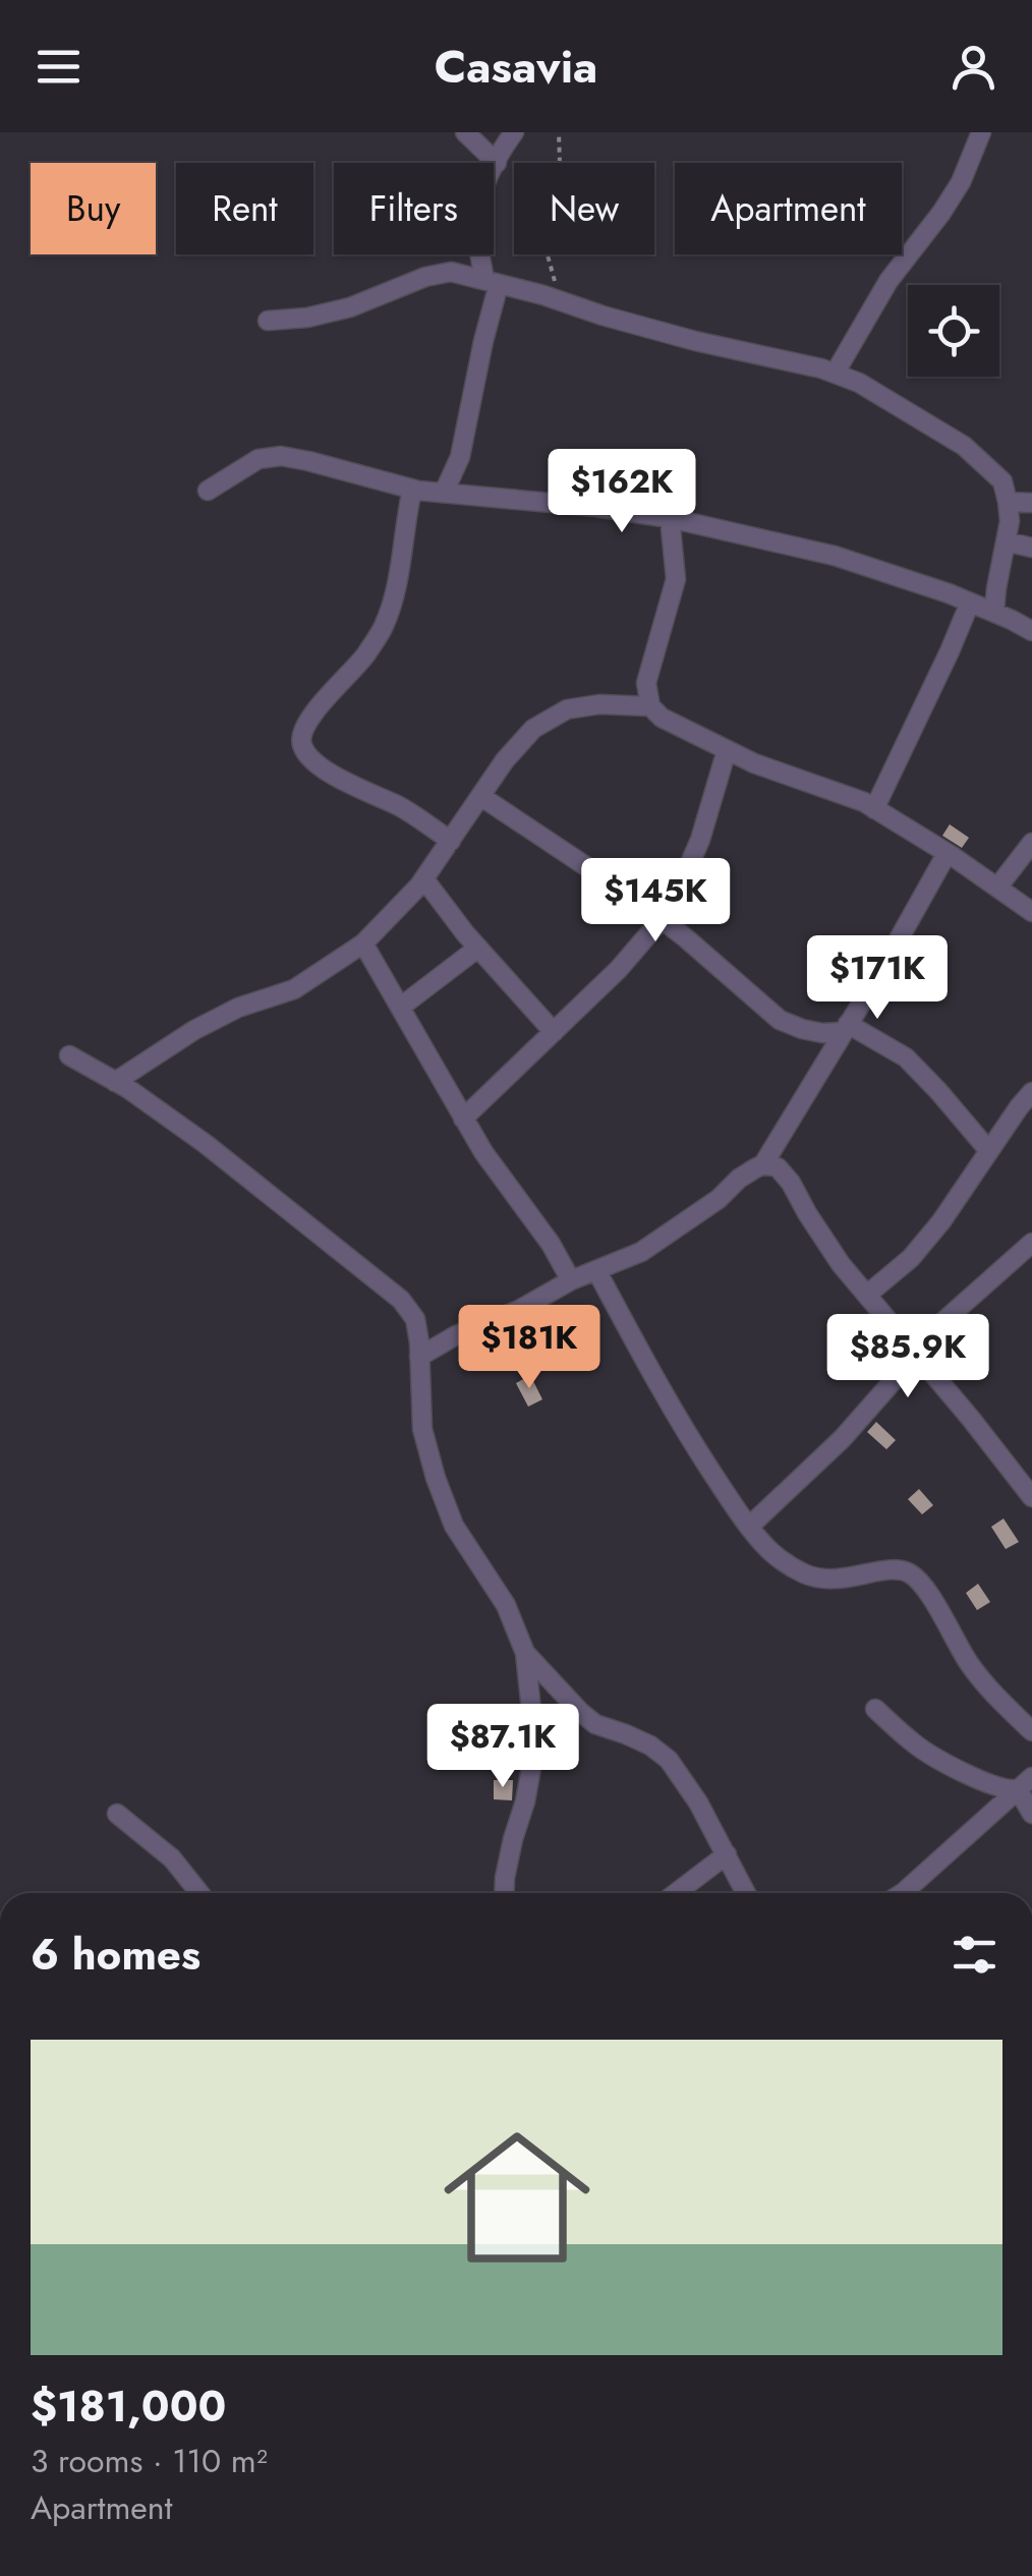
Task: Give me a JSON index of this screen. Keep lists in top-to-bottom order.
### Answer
{
  "page": {
    "header": "Casavia",
    "chip": [
      "Buy",
      "Rent",
      "Filters",
      "New",
      "Apartment"
    ],
    "price": [
      "$162K",
      "$145K",
      "$171K",
      "$181K",
      "$85.9K",
      "$87.1K"
    ],
    "heading": "6 homes",
    "list": [
      {
        "name": "$181,000",
        "note": "3 rooms · 110 m² · Apartment"
      }
    ]
  }
}
